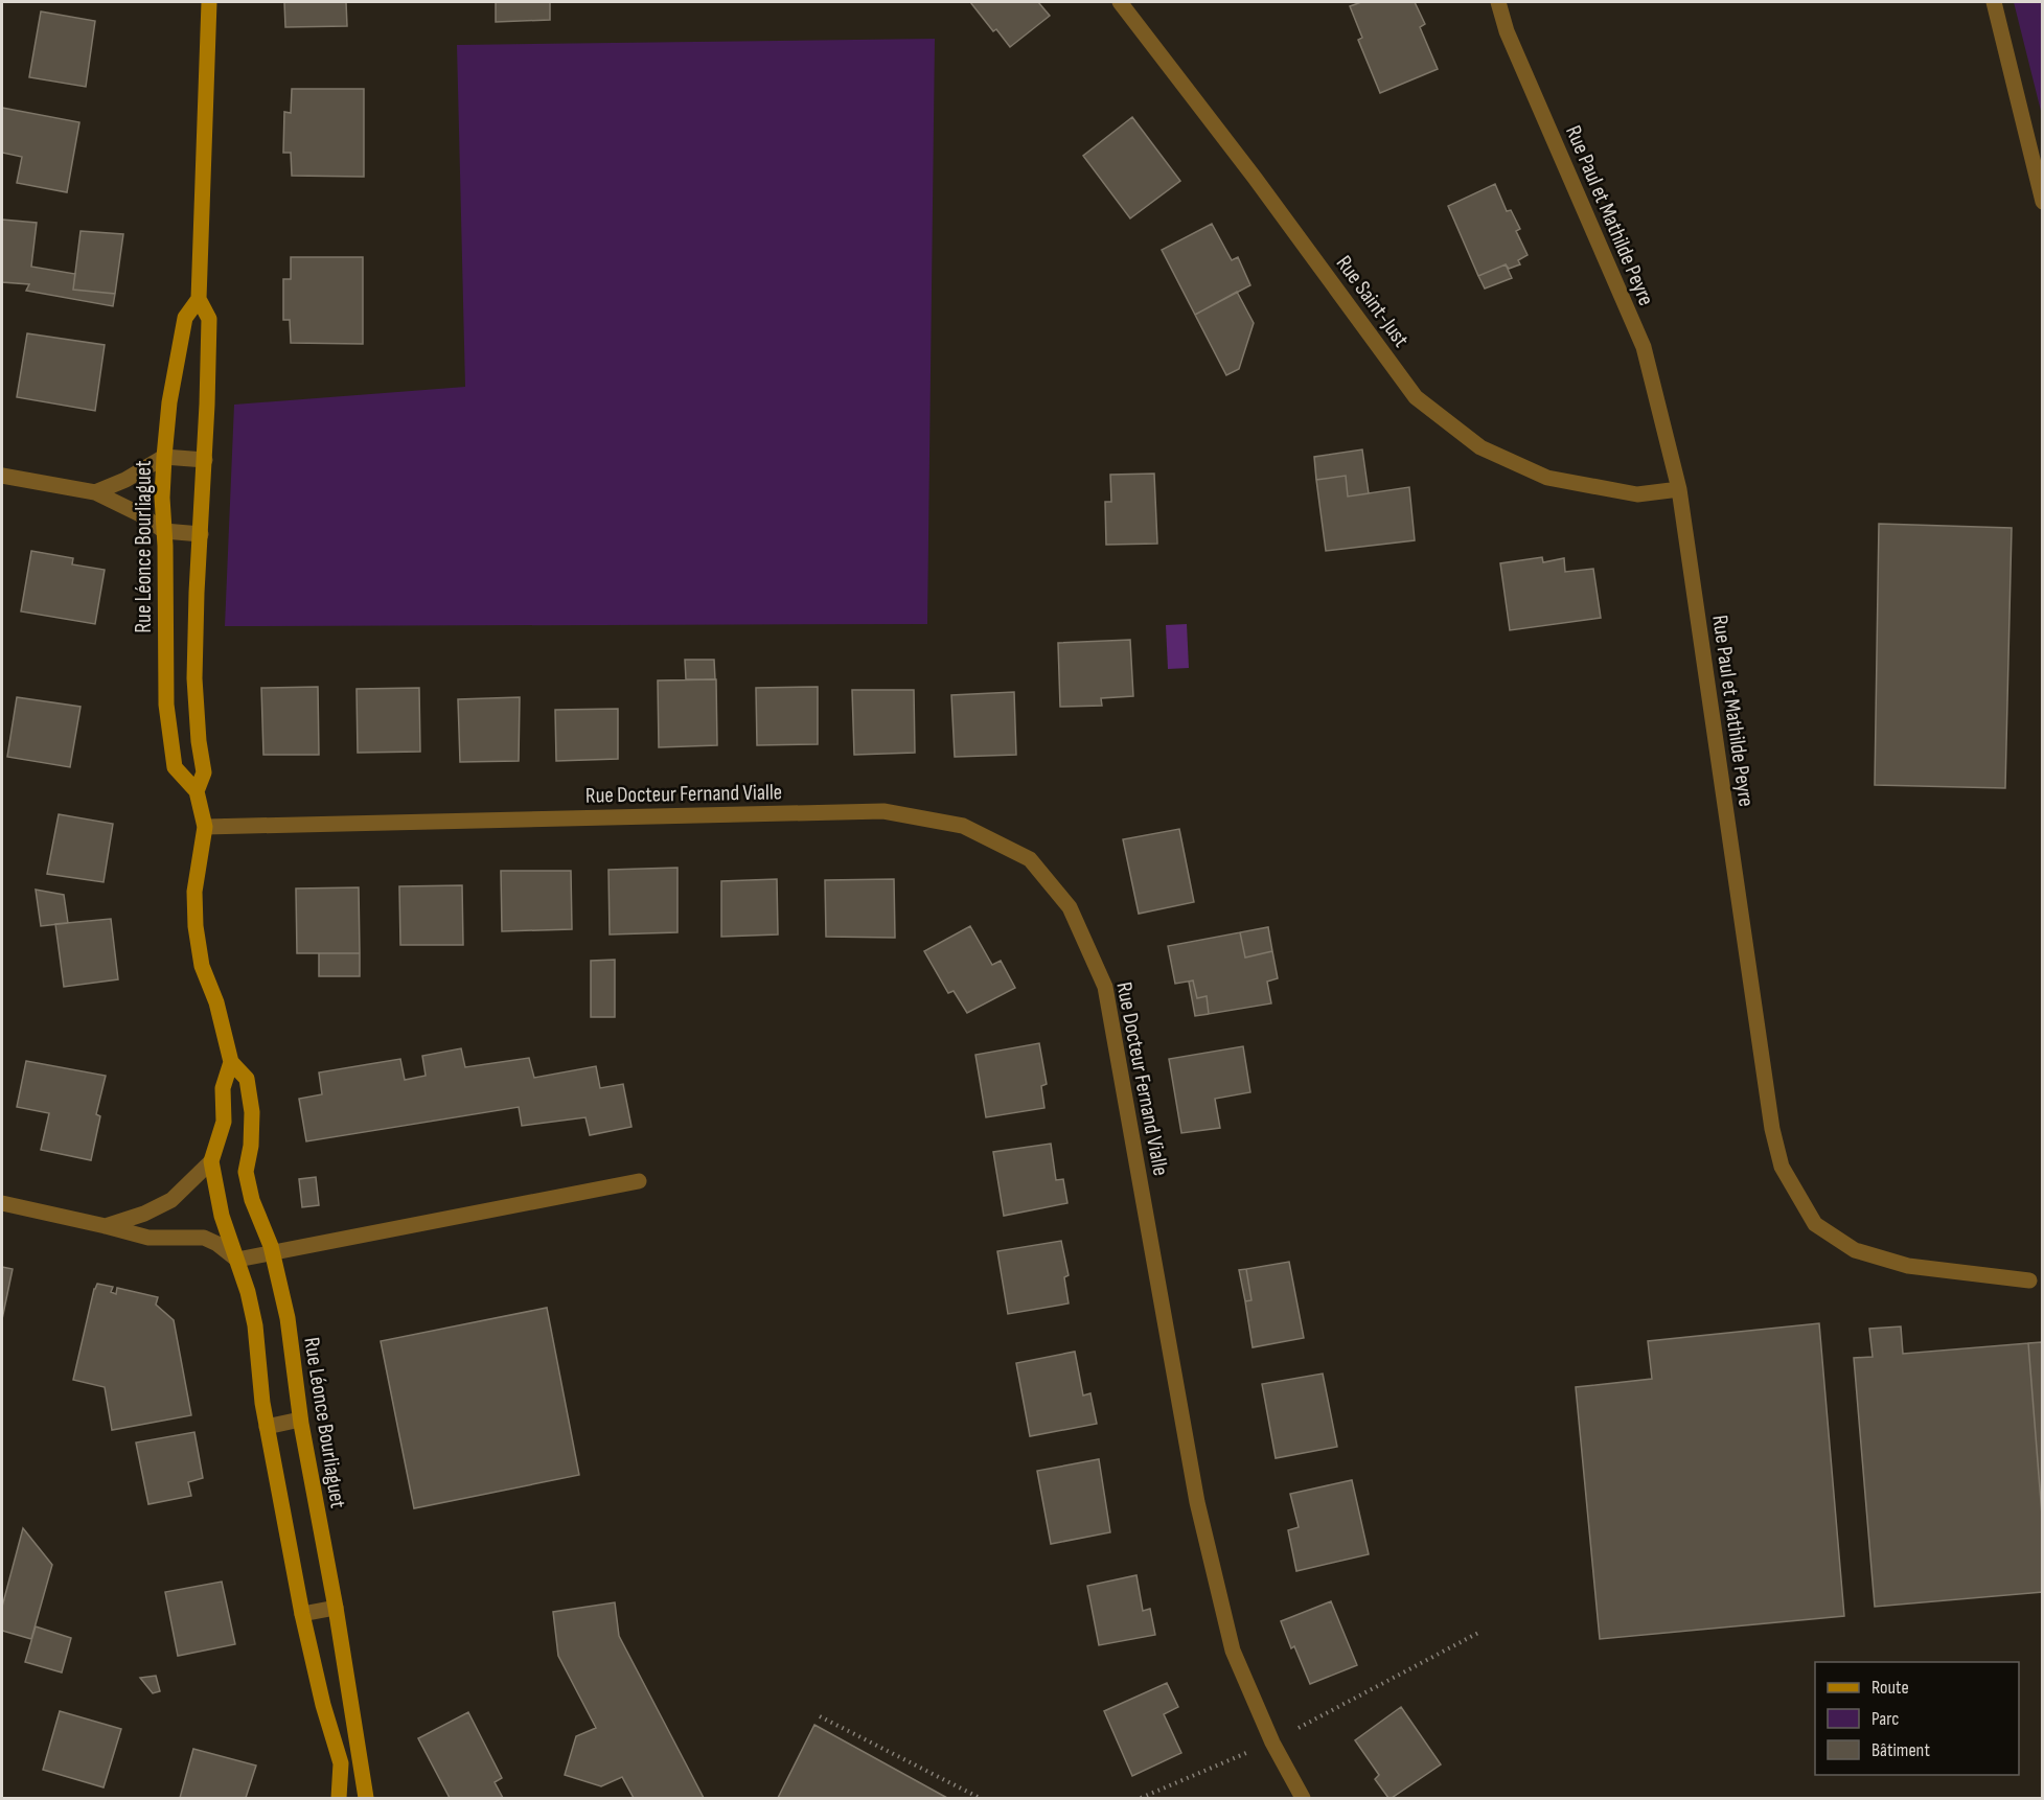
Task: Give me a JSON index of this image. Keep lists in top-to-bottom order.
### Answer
{
  "streets": {
    "main road": ["Rue Léonce Bourliaguet"],
    "street": ["Rue Paul et Mathilde Peyre", "Rue Saint-Just", "Rue Docteur Fernand Vialle"]
  },
  "crossings": [
    ["Rue Paul et Mathilde Peyre", "Rue Saint-Just"],
    ["Rue Léonce Bourliaguet", "Rue Docteur Fernand Vialle"]
  ],
  "legend": ["Route", "Parc", "Bâtiment"]
}
